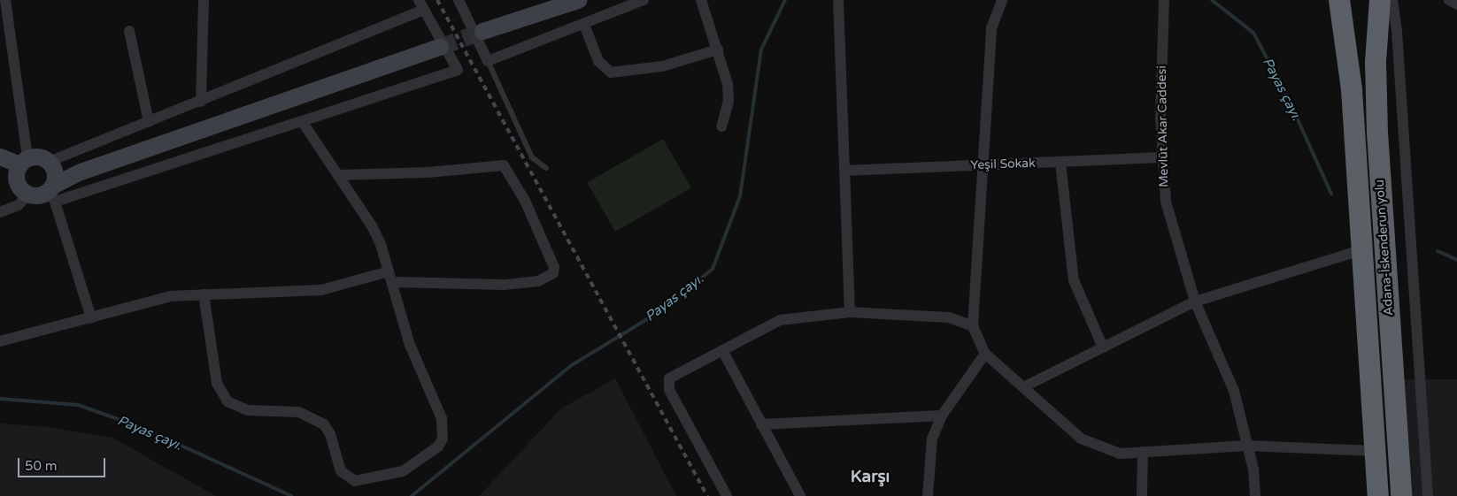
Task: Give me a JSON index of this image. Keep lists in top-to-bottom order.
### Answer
{
  "streets": {
    "highway": ["Adana-İskenderun yolu"],
    "street": ["Mevlüt Akar Caddesi", "Yeşil Sokak"]
  },
  "crossings": [
    ["Mevlüt Akar Caddesi", "Yeşil Sokak"]
  ],
  "districts": ["Karşı"],
  "water": ["Payas çayı."],
  "scale_bar": "50 m"
}
